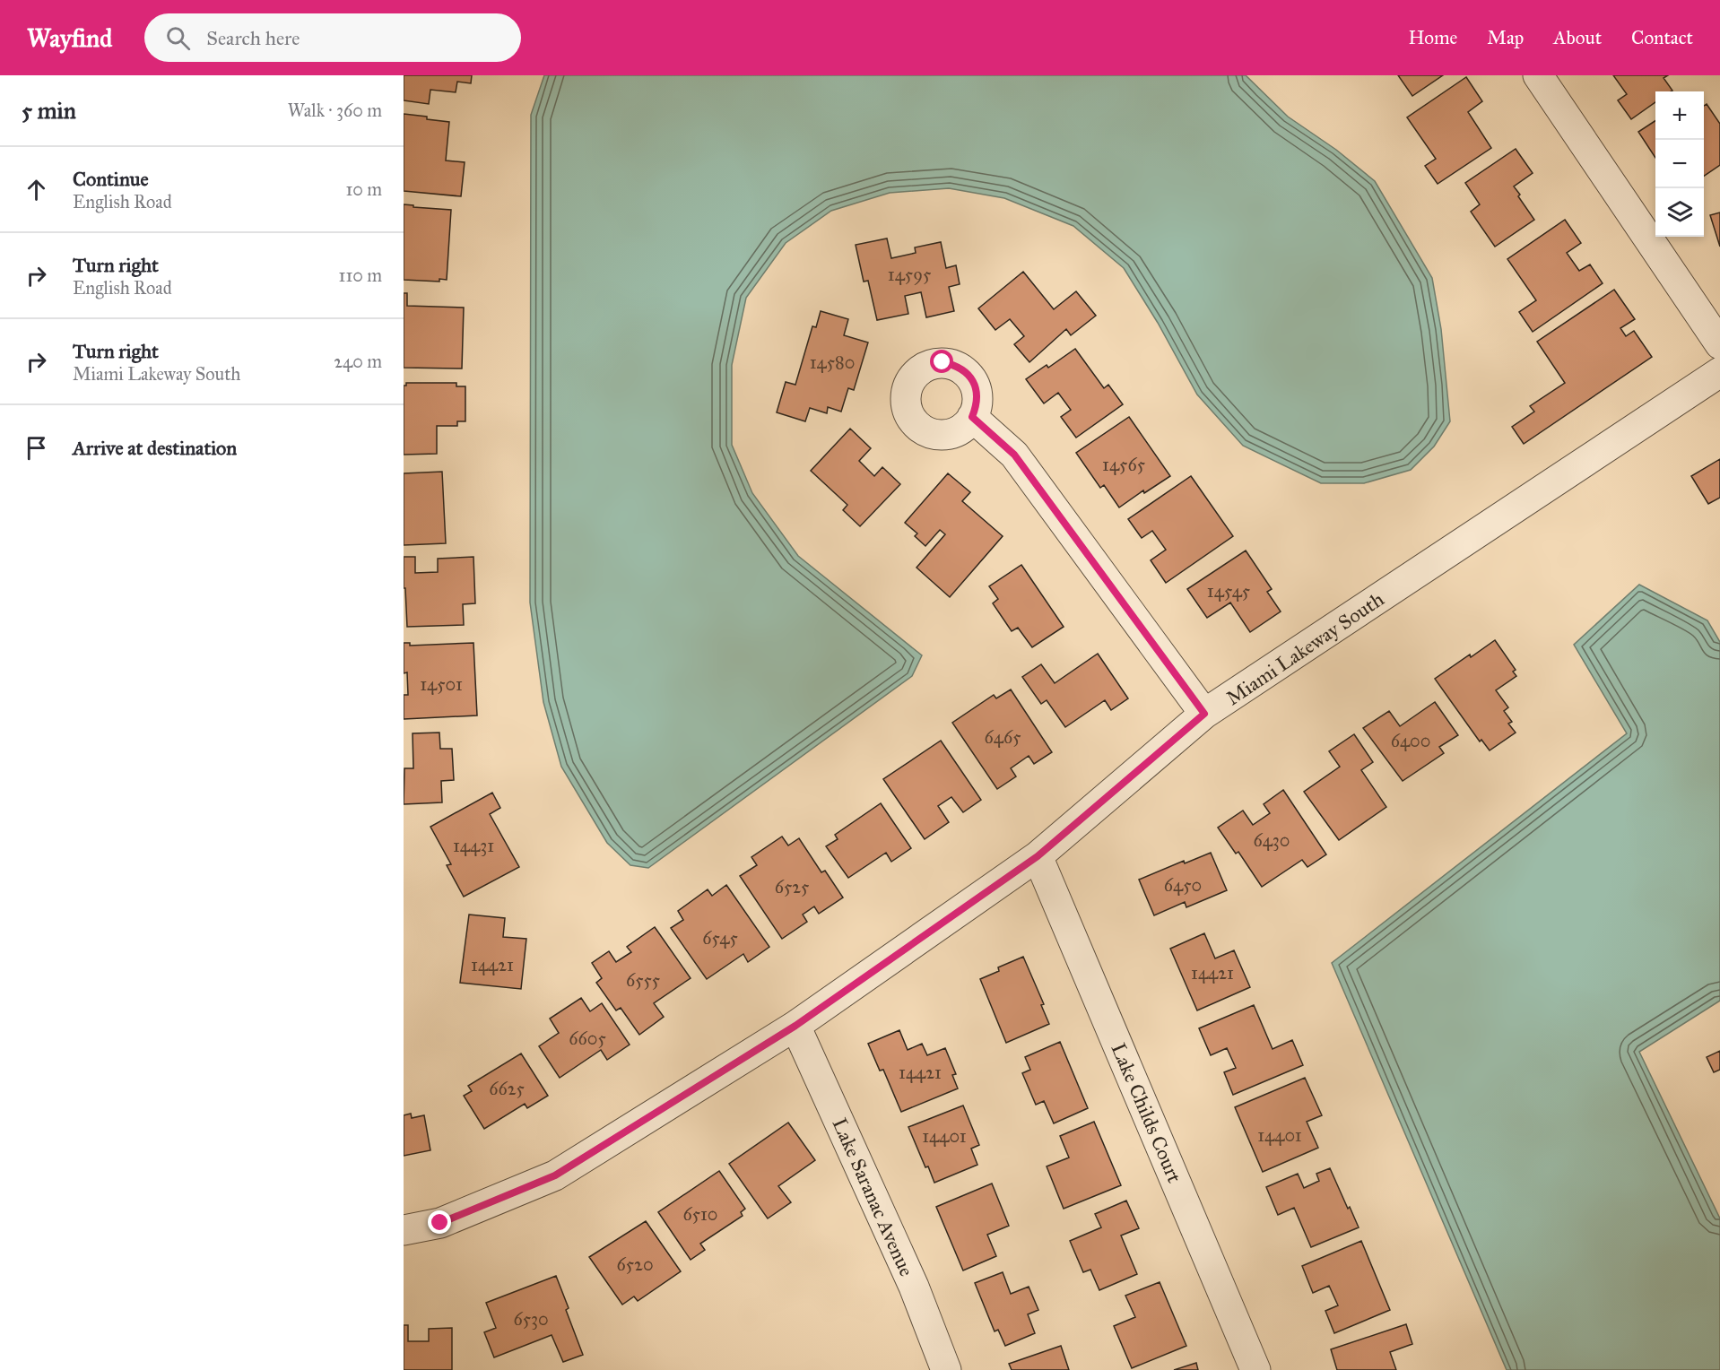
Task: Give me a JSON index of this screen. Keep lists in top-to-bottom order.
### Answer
{
  "streets": {
    "street": ["Miami Lakeway South", "Lake Childs Court", "Lake Saranac Avenue"]
  },
  "crossings": [
    ["Miami Lakeway South", "Lake Childs Court"],
    ["Miami Lakeway South", "Lake Saranac Avenue"]
  ],
  "house_numbers": [
    "14595",
    "14580",
    "14565",
    "14545",
    "14501",
    "6465",
    "6400",
    "6430",
    "14431",
    "6450",
    "6525",
    "6545",
    "14421",
    "14421",
    "6555",
    "6605",
    "14421",
    "6625",
    "14401",
    "14401",
    "6510",
    "6520",
    "6530"
  ],
  "page": {
    "header": "Wayfind",
    "search": "Search here",
    "nav": [
      "Home",
      "Map",
      "About",
      "Contact"
    ],
    "heading": ["5 min", "Walk · 360 m"],
    "map_buttons": ["+", "−"],
    "list": [
      ["Continue", "English Road", "10 m"],
      ["Turn right", "English Road", "110 m"],
      ["Turn right", "Miami Lakeway South", "240 m"],
      "Arrive at destination"
    ]
  }
}
